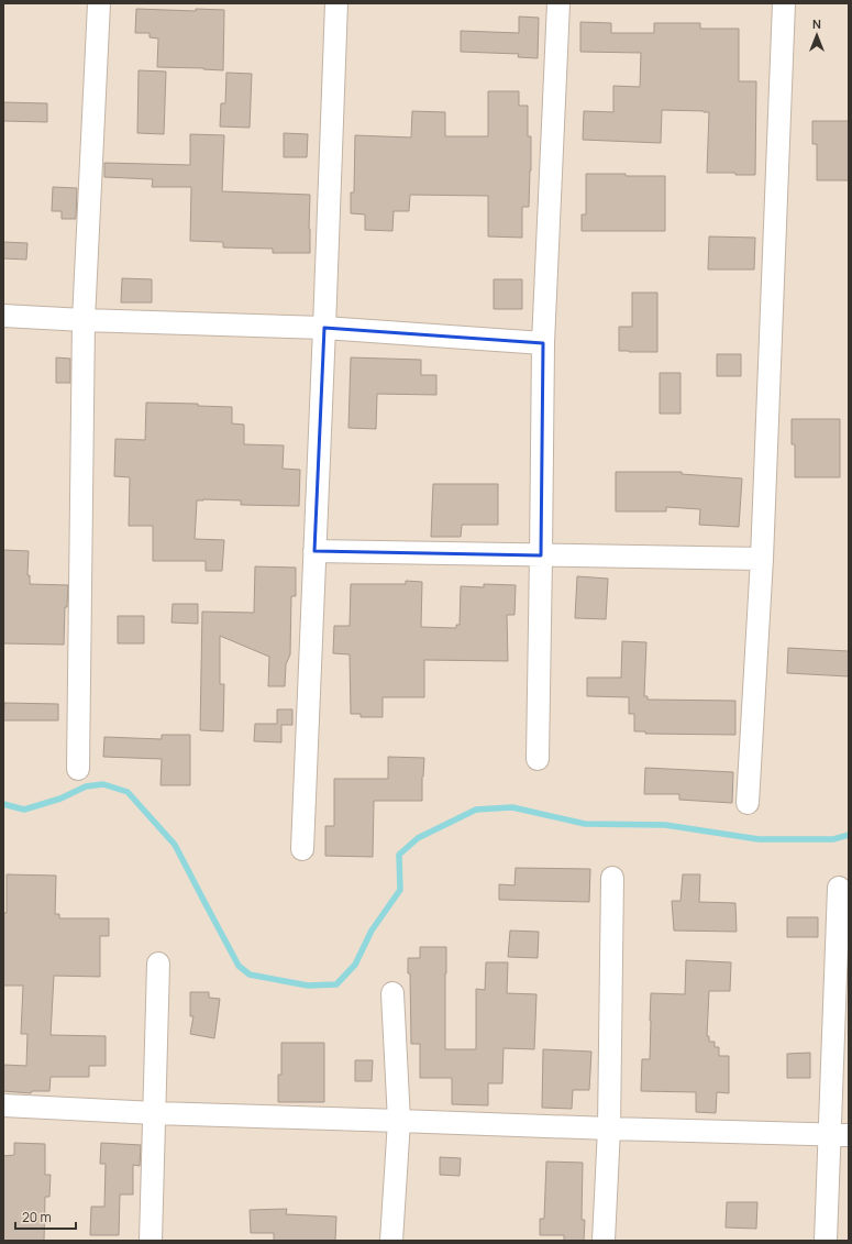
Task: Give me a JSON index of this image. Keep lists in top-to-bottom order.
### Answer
{
  "scale_bar": "20 m",
  "north": "top"
}
